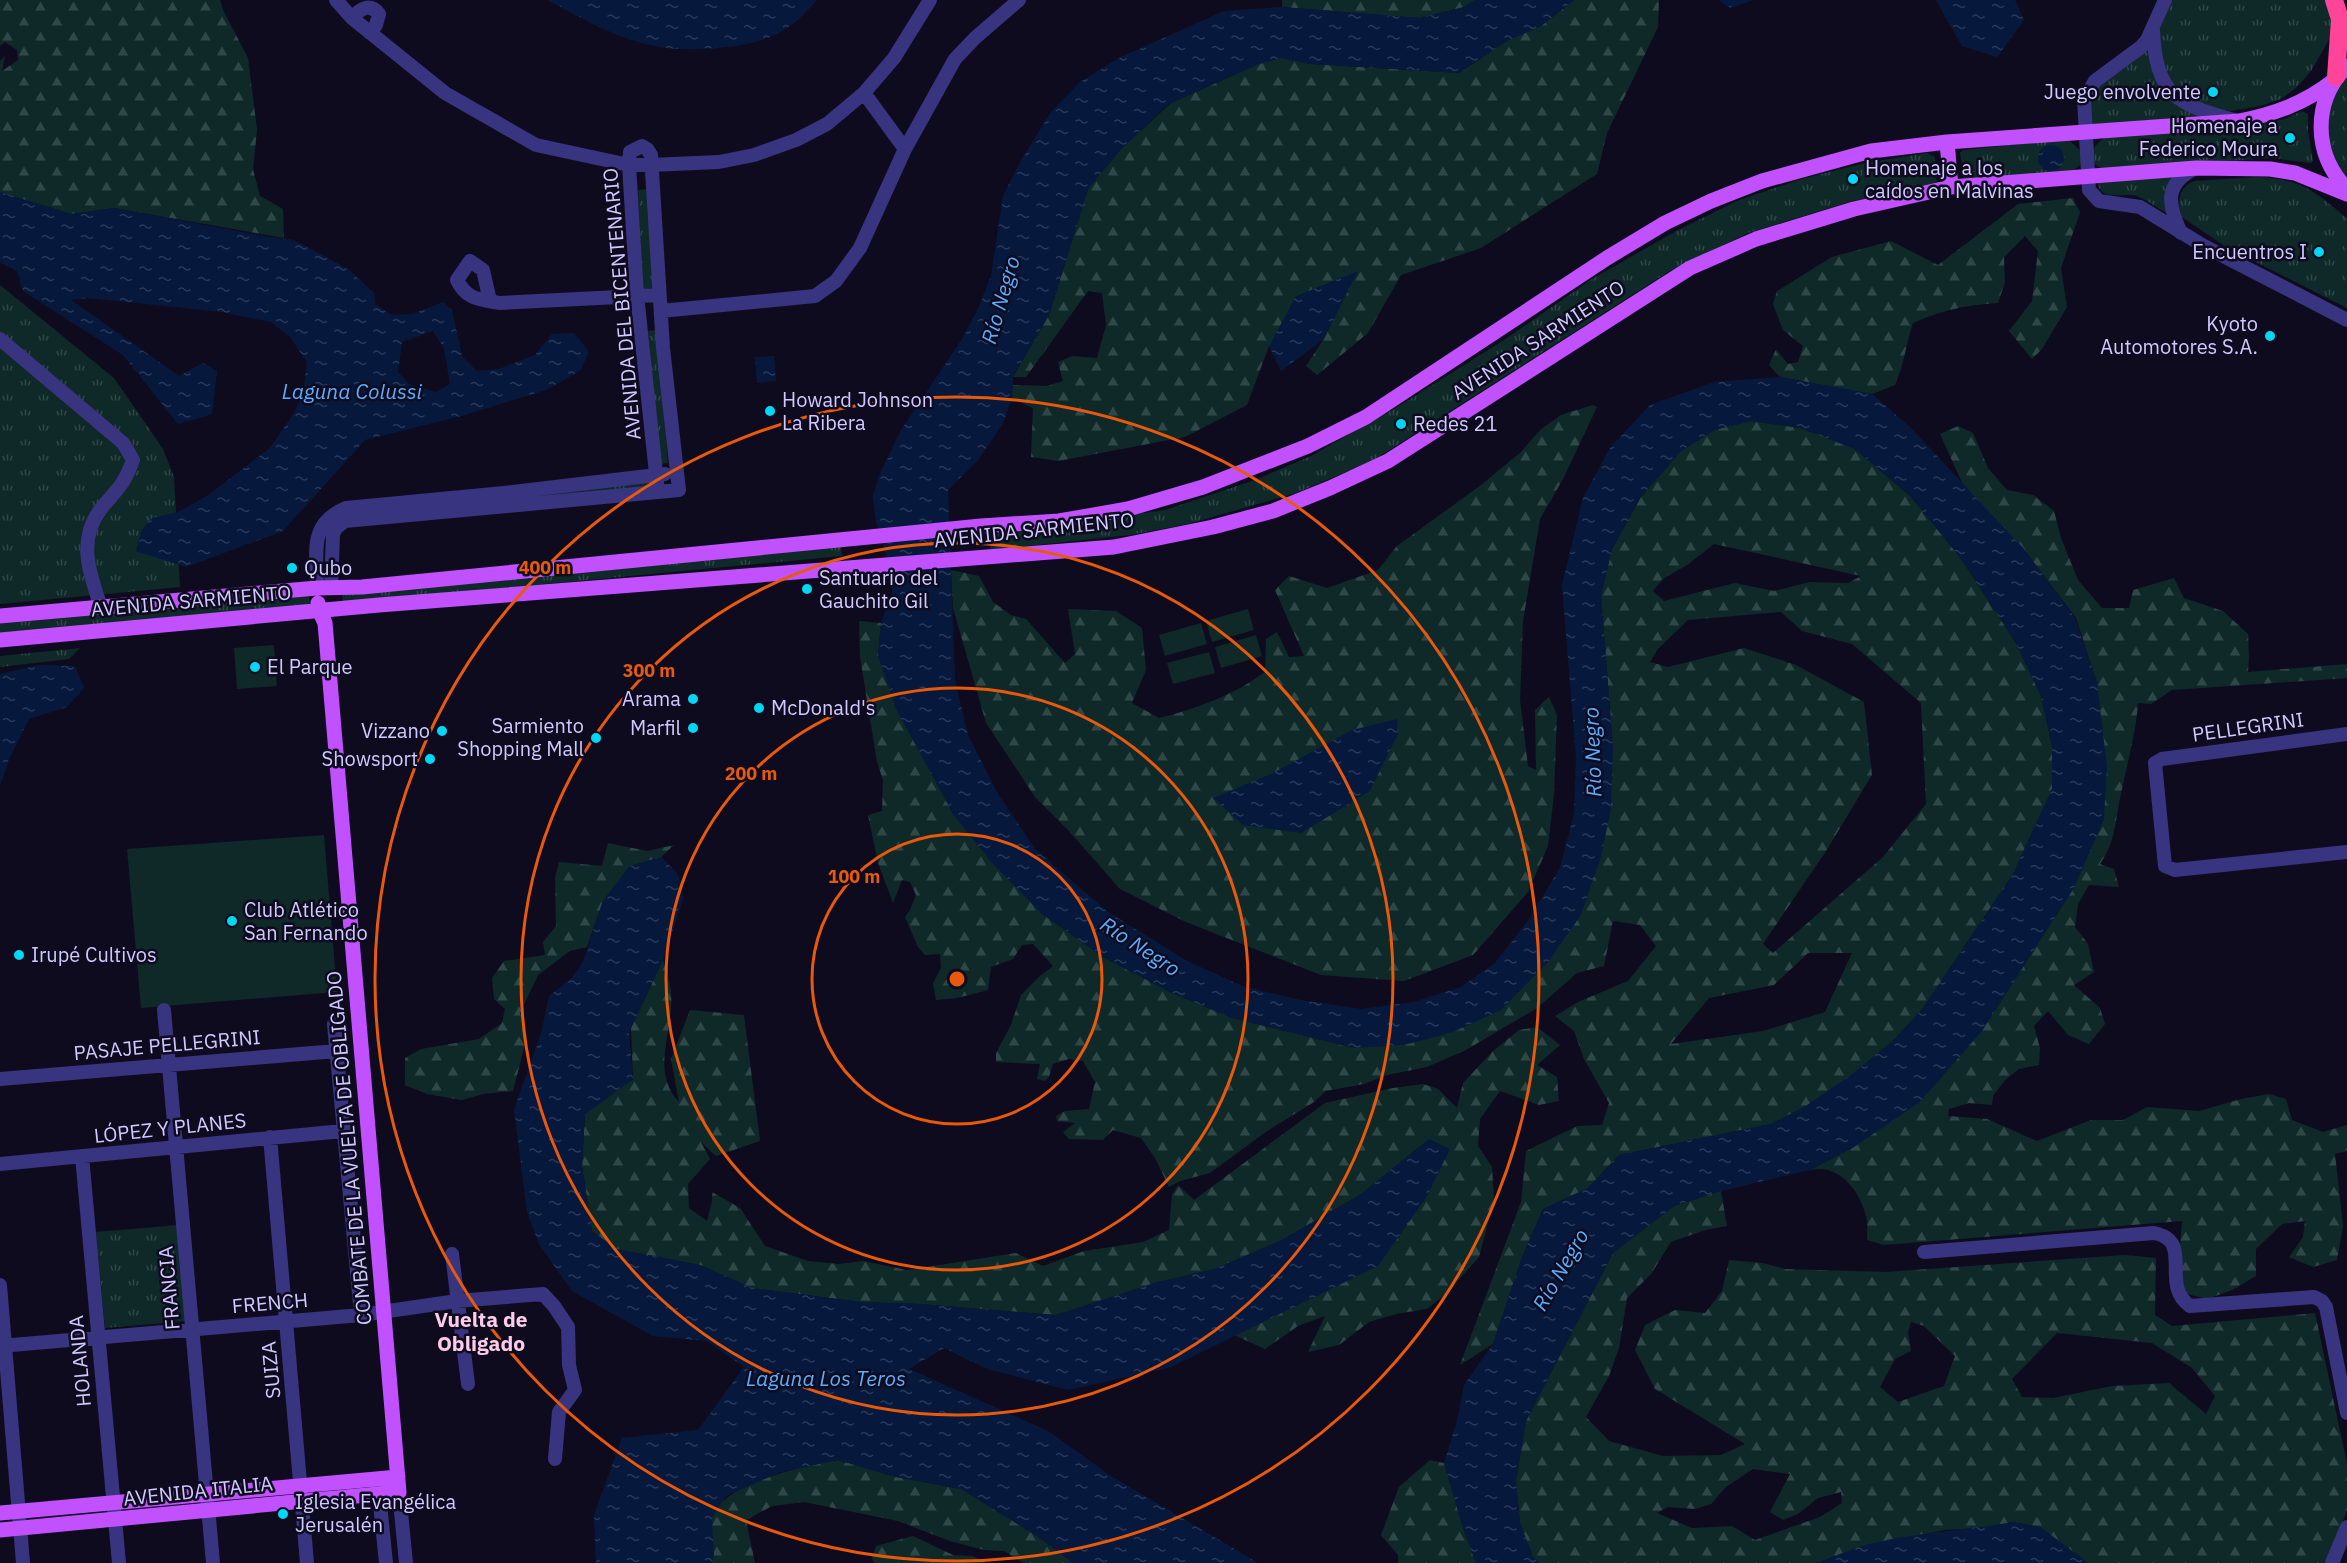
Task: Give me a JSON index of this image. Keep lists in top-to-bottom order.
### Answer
{
  "streets": {
    "main road": ["AVENIDA SARMIENTO", "COMBATE DE LA VUELTA DE OBLIGADO", "AVENIDA ITALIA"],
    "street": [
      "AVENIDA DEL BICENTENARIO",
      "PELLEGRINI",
      "PASAJE PELLEGRINI",
      "LÓPEZ Y PLANES",
      "FRANCIA",
      "FRENCH",
      "HOLANDA",
      "SUIZA"
    ]
  },
  "crossings": [
    ["AVENIDA SARMIENTO", "COMBATE DE LA VUELTA DE OBLIGADO"],
    ["PASAJE PELLEGRINI", "COMBATE DE LA VUELTA DE OBLIGADO"],
    ["PASAJE PELLEGRINI", "FRANCIA"],
    ["LÓPEZ Y PLANES", "COMBATE DE LA VUELTA DE OBLIGADO"],
    ["LÓPEZ Y PLANES", "FRANCIA"],
    ["LÓPEZ Y PLANES", "HOLANDA"],
    ["LÓPEZ Y PLANES", "SUIZA"],
    ["COMBATE DE LA VUELTA DE OBLIGADO", "FRENCH"],
    ["COMBATE DE LA VUELTA DE OBLIGADO", "AVENIDA ITALIA"],
    ["FRANCIA", "FRENCH"],
    ["FRANCIA", "AVENIDA ITALIA"],
    ["FRENCH", "HOLANDA"],
    ["FRENCH", "SUIZA"],
    ["HOLANDA", "AVENIDA ITALIA"],
    ["SUIZA", "AVENIDA ITALIA"]
  ],
  "districts": ["Vuelta de Obligado"],
  "water": ["Río Negro", "Laguna Colussi", "Laguna Los Teros"],
  "places": [
    "Juego envolvente",
    "Homenaje a Federico Moura",
    "Homenaje a los caídos en Malvinas",
    "Encuentros I",
    "Kyoto Automotores S.A.",
    "Howard Johnson La Ribera",
    "Redes 21",
    "Qubo",
    "Santuario del Gauchito Gil",
    "El Parque",
    "Arama",
    "McDonald's",
    "Marfil",
    "Vizzano",
    "Sarmiento Shopping Mall",
    "Showsport",
    "Club Atlético San Fernando",
    "Irupé Cultivos",
    "Iglesia Evangélica Jerusalén"
  ],
  "rings": [
    "400 m",
    "300 m",
    "200 m",
    "100 m"
  ]
}
